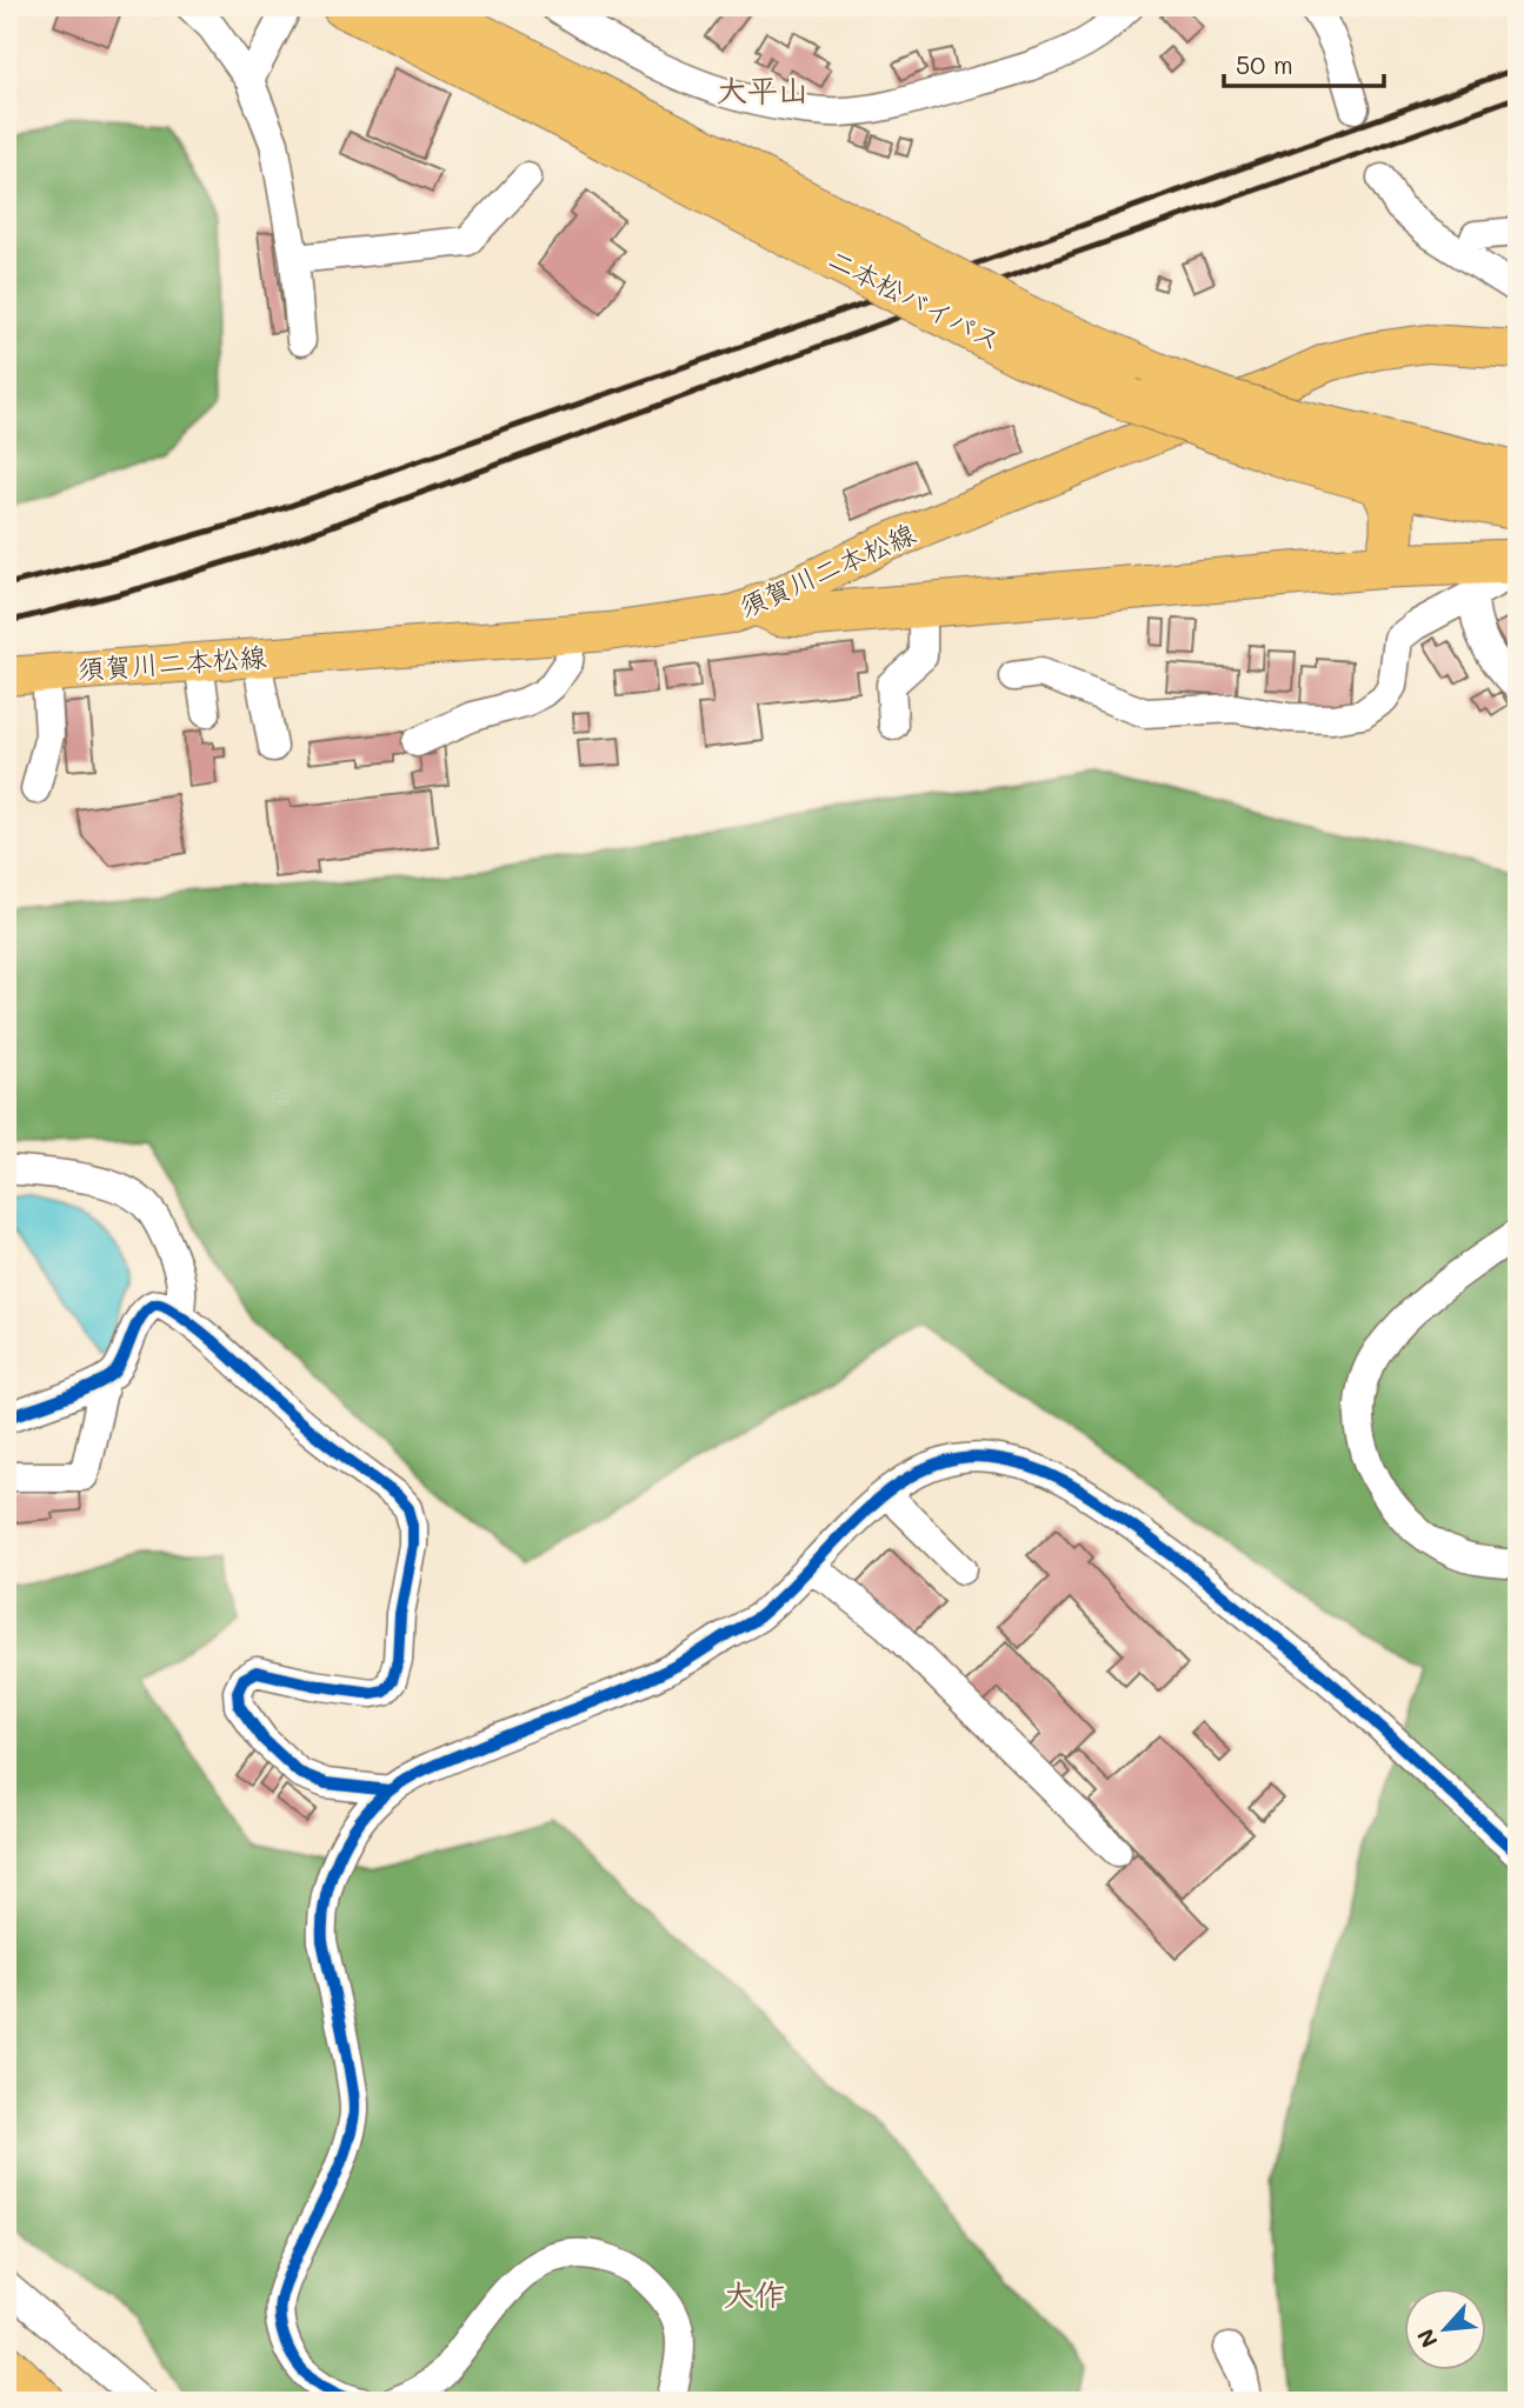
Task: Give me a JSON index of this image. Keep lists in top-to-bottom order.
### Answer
{
  "streets": {
    "highway": ["二本松バイパス"],
    "main road": ["須賀川二本松線"]
  },
  "districts": ["大平山", "大作"],
  "scale_bar": "50 m",
  "north": "bottom left"
}
